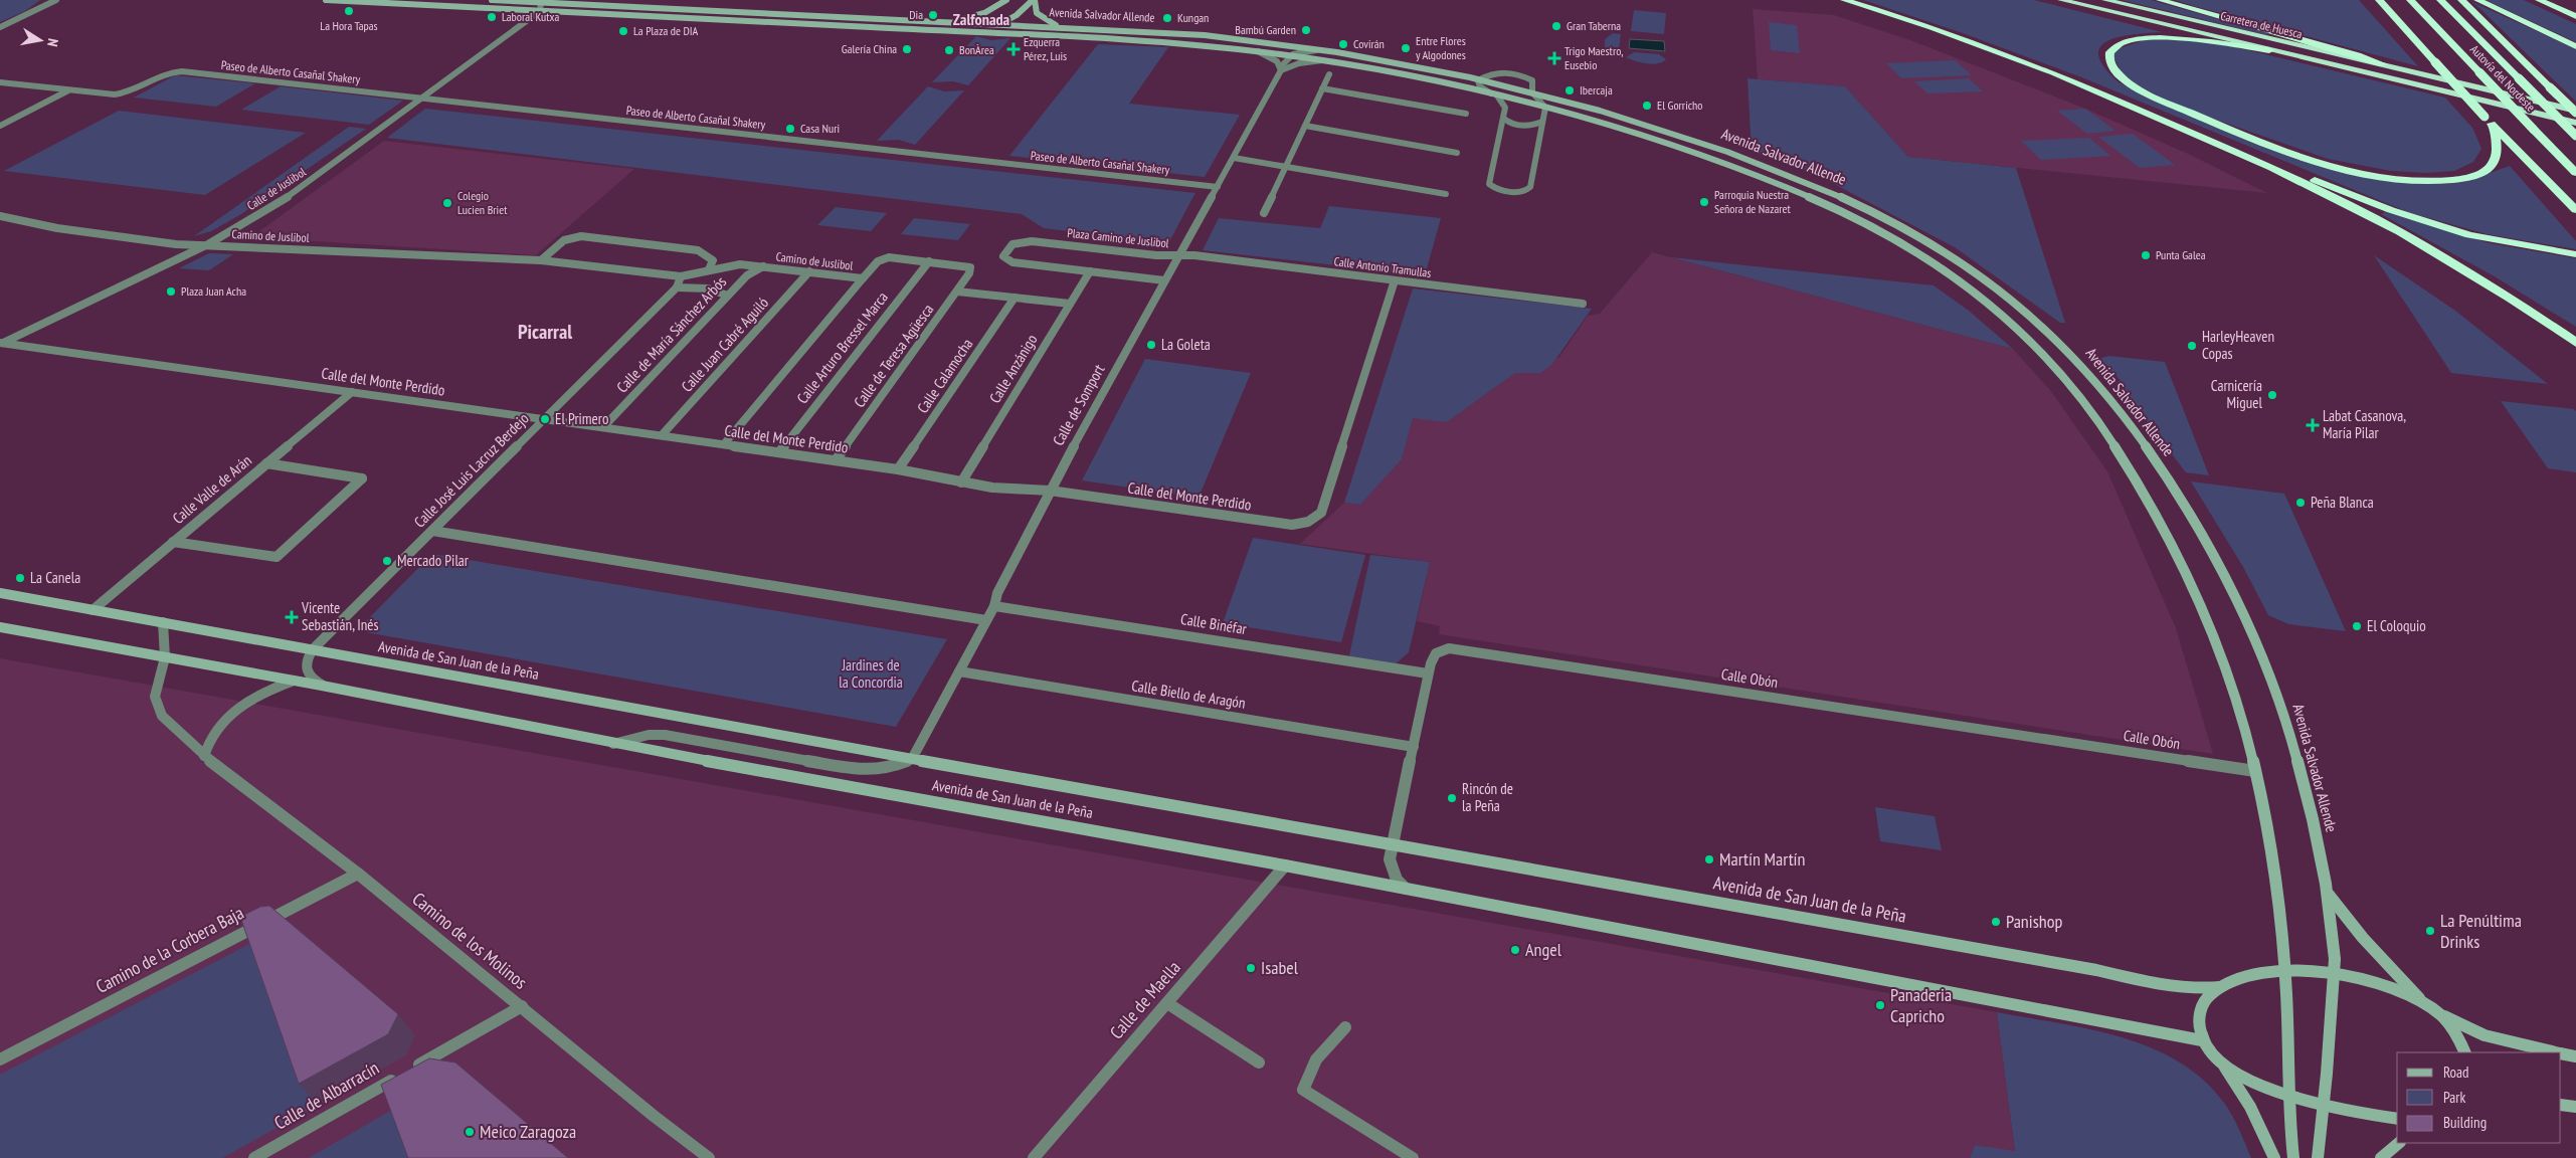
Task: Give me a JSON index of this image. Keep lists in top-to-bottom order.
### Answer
{
  "streets": {
    "highway": ["Carretera de Huesca", "Autovía del Nordeste"],
    "main road": ["Avenida Salvador Allende", "Avenida de San Juan de la Peña"],
    "street": [
      "Paseo de Alberto Casañal Shakery",
      "Calle de Juslibol",
      "Camino de Juslibol",
      "Plaza Camino de Juslibol",
      "Calle Antonio Tramullas",
      "Calle de María Sánchez Arbós",
      "Calle Juan Cabré Aguiló",
      "Calle Arturo Bressel Marca",
      "Calle de Teresa Agüesca",
      "Calle Anzánigo",
      "Calle Calamocha",
      "Calle del Monte Perdido",
      "Calle de Somport",
      "Calle José Luis Lacruz Berdejo",
      "Calle Valle de Arán",
      "Calle Binéfar",
      "Calle Obón",
      "Calle Biello de Aragón",
      "Camino de los Molinos",
      "Camino de la Corbera Baja",
      "Calle de Maella",
      "Calle de Albarracín"
    ]
  },
  "crossings": [
    ["Avenida Salvador Allende", "Calle de Juslibol"],
    ["Avenida Salvador Allende", "Avenida de San Juan de la Peña"],
    ["Avenida Salvador Allende", "Calle Obón"],
    ["Paseo de Alberto Casañal Shakery", "Calle de Juslibol"],
    ["Paseo de Alberto Casañal Shakery", "Calle de Somport"],
    ["Calle de Juslibol", "Camino de Juslibol"],
    ["Calle de Juslibol", "Calle del Monte Perdido"],
    ["Camino de Juslibol", "Calle de María Sánchez Arbós"],
    ["Camino de Juslibol", "Calle Juan Cabré Aguiló"],
    ["Camino de Juslibol", "Calle Arturo Bressel Marca"],
    ["Camino de Juslibol", "Calle de Teresa Agüesca"],
    ["Camino de Juslibol", "Calle José Luis Lacruz Berdejo"],
    ["Plaza Camino de Juslibol", "Calle Antonio Tramullas"],
    ["Plaza Camino de Juslibol", "Calle Anzánigo"],
    ["Plaza Camino de Juslibol", "Calle de Somport"],
    ["Calle Antonio Tramullas", "Calle del Monte Perdido"],
    ["Calle Antonio Tramullas", "Calle de Somport"],
    ["Calle de María Sánchez Arbós", "Calle del Monte Perdido"],
    ["Calle Juan Cabré Aguiló", "Calle del Monte Perdido"],
    ["Calle Arturo Bressel Marca", "Calle del Monte Perdido"],
    ["Calle de Teresa Agüesca", "Calle del Monte Perdido"],
    ["Calle Anzánigo", "Calle del Monte Perdido"],
    ["Calle Calamocha", "Calle del Monte Perdido"],
    ["Calle del Monte Perdido", "Calle de Somport"],
    ["Calle del Monte Perdido", "Calle José Luis Lacruz Berdejo"],
    ["Calle del Monte Perdido", "Calle Valle de Arán"],
    ["Calle de Somport", "Calle Binéfar"],
    ["Calle de Somport", "Avenida de San Juan de la Peña"],
    ["Calle de Somport", "Calle Biello de Aragón"],
    ["Calle José Luis Lacruz Berdejo", "Avenida de San Juan de la Peña"],
    ["Calle Valle de Arán", "Avenida de San Juan de la Peña"],
    ["Calle Binéfar", "Calle Obón"],
    ["Avenida de San Juan de la Peña", "Calle Obón"],
    ["Avenida de San Juan de la Peña", "Camino de los Molinos"],
    ["Avenida de San Juan de la Peña", "Calle de Maella"],
    ["Calle Obón", "Calle Biello de Aragón"],
    ["Camino de los Molinos", "Camino de la Corbera Baja"],
    ["Camino de los Molinos", "Calle de Albarracín"]
  ],
  "districts": ["Zalfonada", "Picarral"],
  "parks": ["Jardines de la Concordia"],
  "places": {
    "other": [
      "La Hora Tapas",
      "Dia",
      "Laboral Kutxa",
      "Kungan",
      "Gran Taberna",
      "Bambú Garden",
      "La Plaza de DIA",
      "Covirán",
      "Entre Flores y Algodones",
      "Galería China",
      "BonÀrea",
      "Ibercaja",
      "El Gorricho",
      "Casa Nuri",
      "Parroquia Nuestra Señora de Nazaret",
      "Colegio Lucien Briet",
      "Punta Galea",
      "Plaza Juan Acha",
      "La Goleta",
      "HarleyHeaven Copas",
      "Carnicería Miguel",
      "El Primero",
      "Peña Blanca",
      "Mercado Pilar",
      "La Canela",
      "El Coloquio",
      "Rincón de la Peña",
      "Martín Martín",
      "Panishop",
      "La Penúltima Drinks",
      "Angel",
      "Isabel",
      "Panaderia Capricho",
      "Meico Zaragoza"
    ],
    "health": [
      "Ezquerra Pérez, Luis",
      "Trigo Maestro, Eusebio",
      "Labat Casanova, María Pilar",
      "Vicente Sebastián, Inés"
    ]
  },
  "legend": ["Road", "Park", "Building"],
  "north": "right"
}
